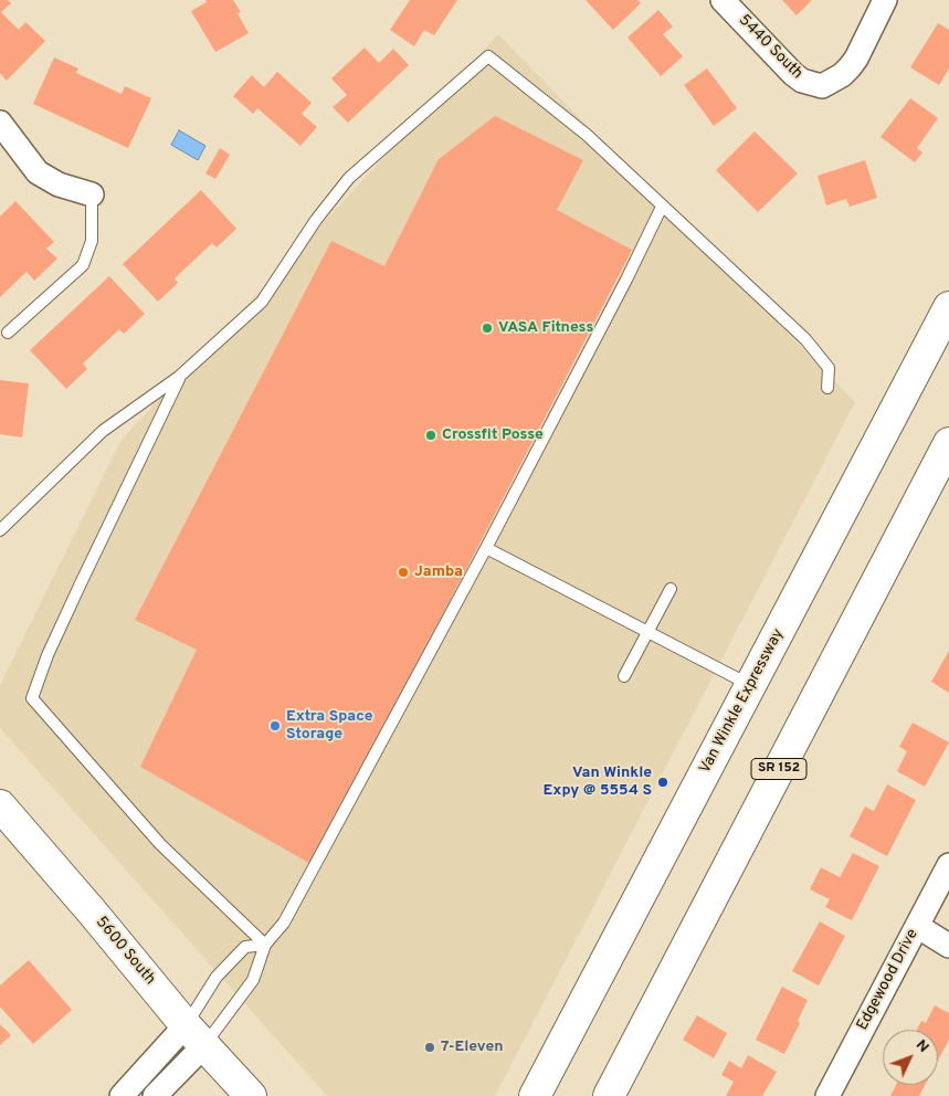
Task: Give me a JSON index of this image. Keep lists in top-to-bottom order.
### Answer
{
  "streets": {
    "main road": ["Van Winkle Expressway", "SR 152", "5600 South"],
    "street": ["5440 South", "Edgewood Drive"]
  },
  "places": [
    "VASA Fitness",
    "Crossfit Posse",
    "Jamba",
    "Extra Space Storage",
    "Van Winkle Expy @ 5554 S",
    "7-Eleven"
  ],
  "north": "top right"
}
